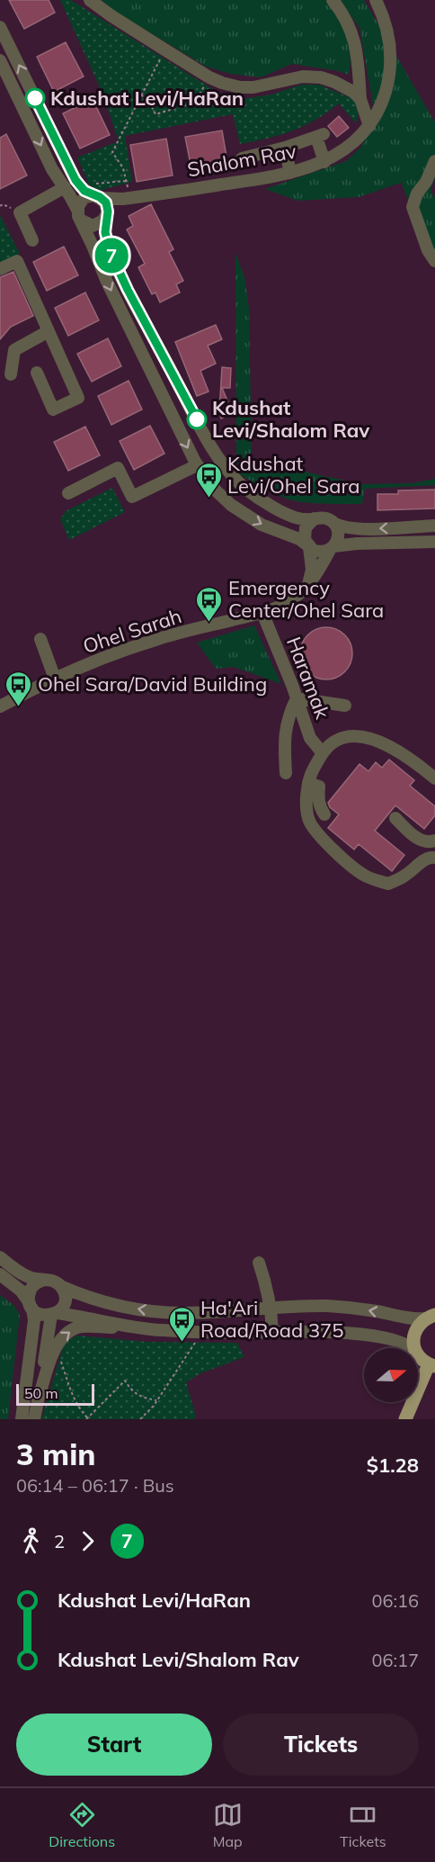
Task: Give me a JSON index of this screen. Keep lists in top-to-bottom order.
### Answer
{
  "streets": {
    "street": ["Shalom Rav", "Ohel Sarah", "Haramak"]
  },
  "crossings": [
    ["Ohel Sarah", "Haramak"]
  ],
  "places": {
    "other": ["Kdushat Levi/HaRan", "Kdushat Levi/Shalom Rav"],
    "bus stop": [
      "Kdushat Levi/Ohel Sara",
      "Emergency Center/Ohel Sara",
      "Ohel Sara/David Building",
      "Ha'Ari Road/Road 375"
    ]
  },
  "lines": ["bus line 7"],
  "scale_bar": "50 m",
  "north": "right",
  "page": {
    "on_map": "7",
    "scale": "50 m",
    "heading": ["3 min", "06:14 – 06:17 · Bus", "$1.28"],
    "legs": ["2", "7"],
    "list": [
      {
        "name": "Kdushat Levi/HaRan",
        "value": "06:16"
      },
      {
        "name": "Kdushat Levi/Shalom Rav",
        "value": "06:17"
      }
    ],
    "buttons": ["Start", "Tickets"],
    "tabs": ["Directions", "Map", "Tickets"]
  }
}
